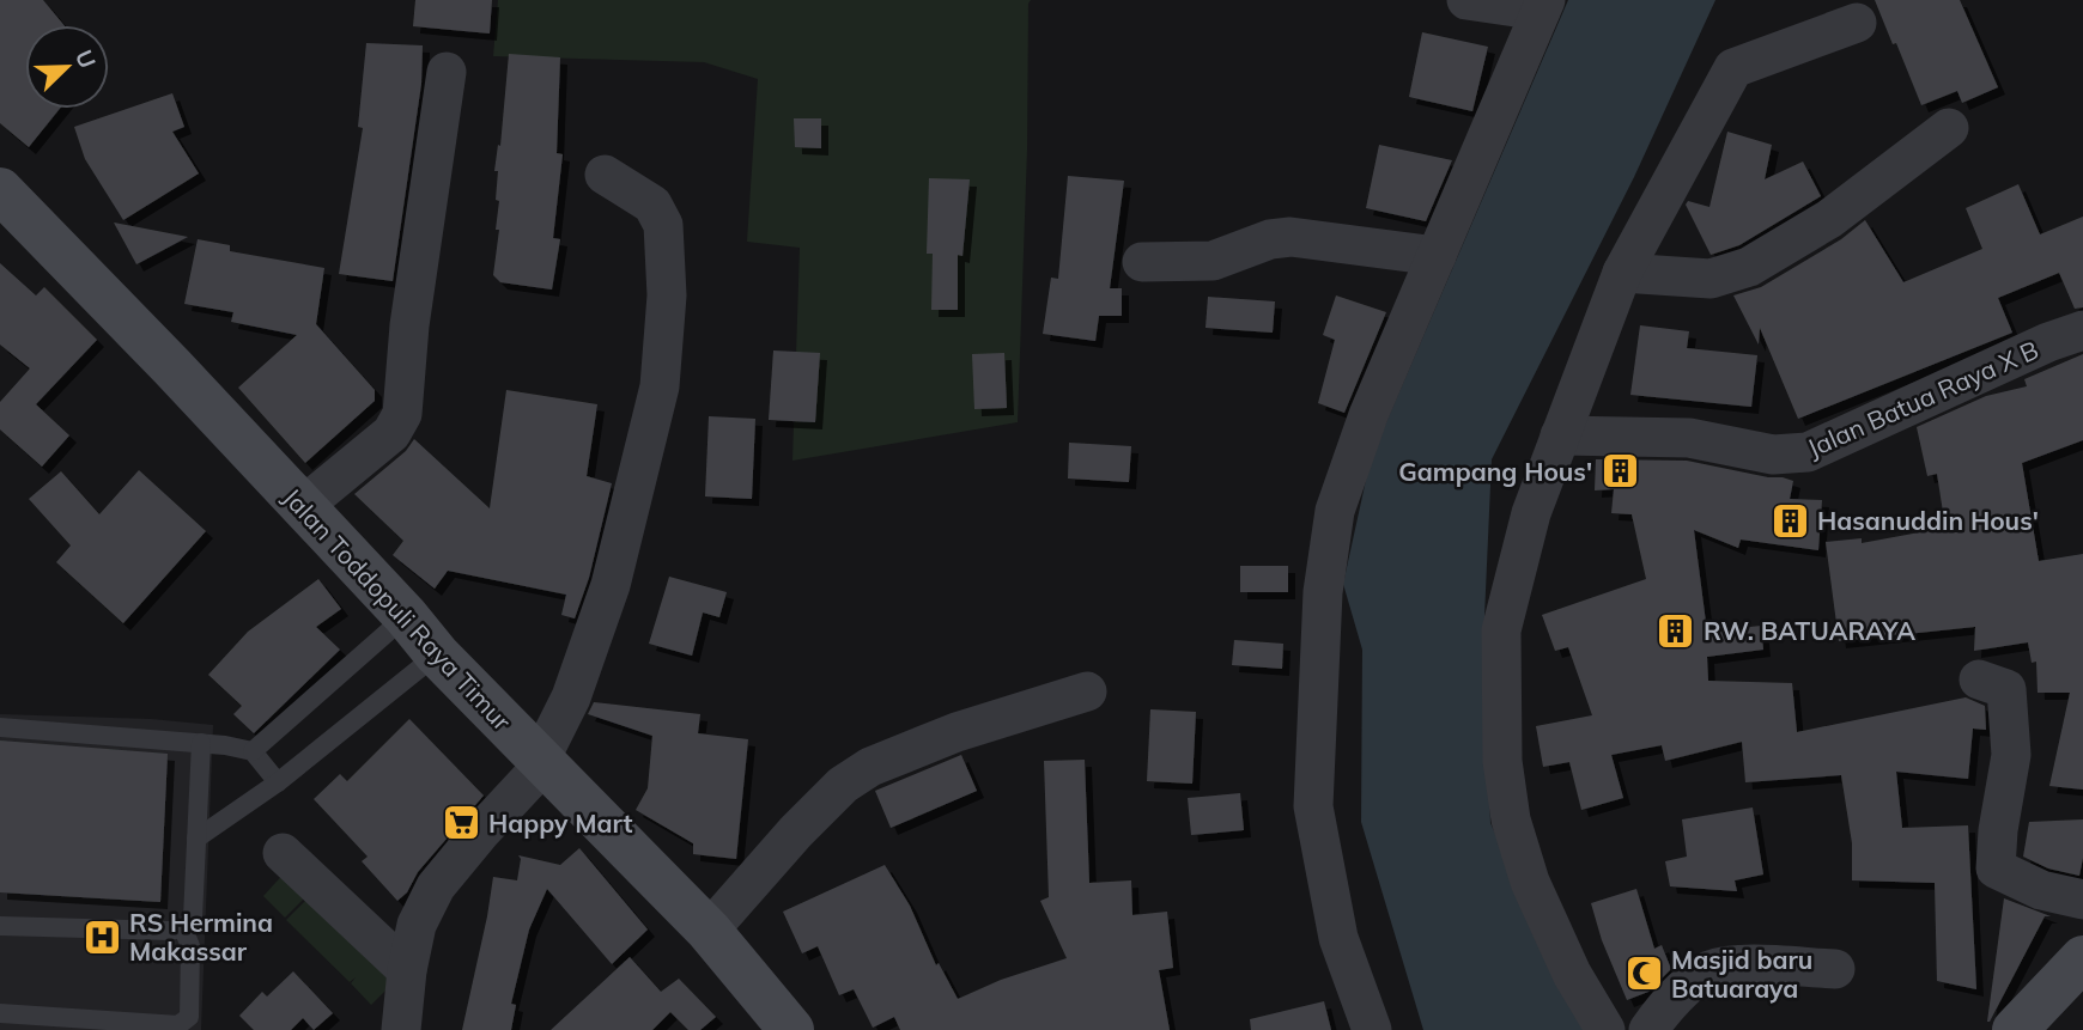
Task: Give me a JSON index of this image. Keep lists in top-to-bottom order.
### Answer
{
  "streets": {
    "main road": ["Jalan Toddopuli Raya Timur"],
    "street": ["Jalan Batua Raya X B"]
  },
  "places": {
    "building": ["Gampang Hous'", "Hasanuddin Hous'", "RW. BATUARAYA"],
    "supermarket": ["Happy Mart"],
    "hospital": ["RS Hermina Makassar"],
    "mosque": ["Masjid baru Batuaraya"]
  },
  "north": "top right"
}
